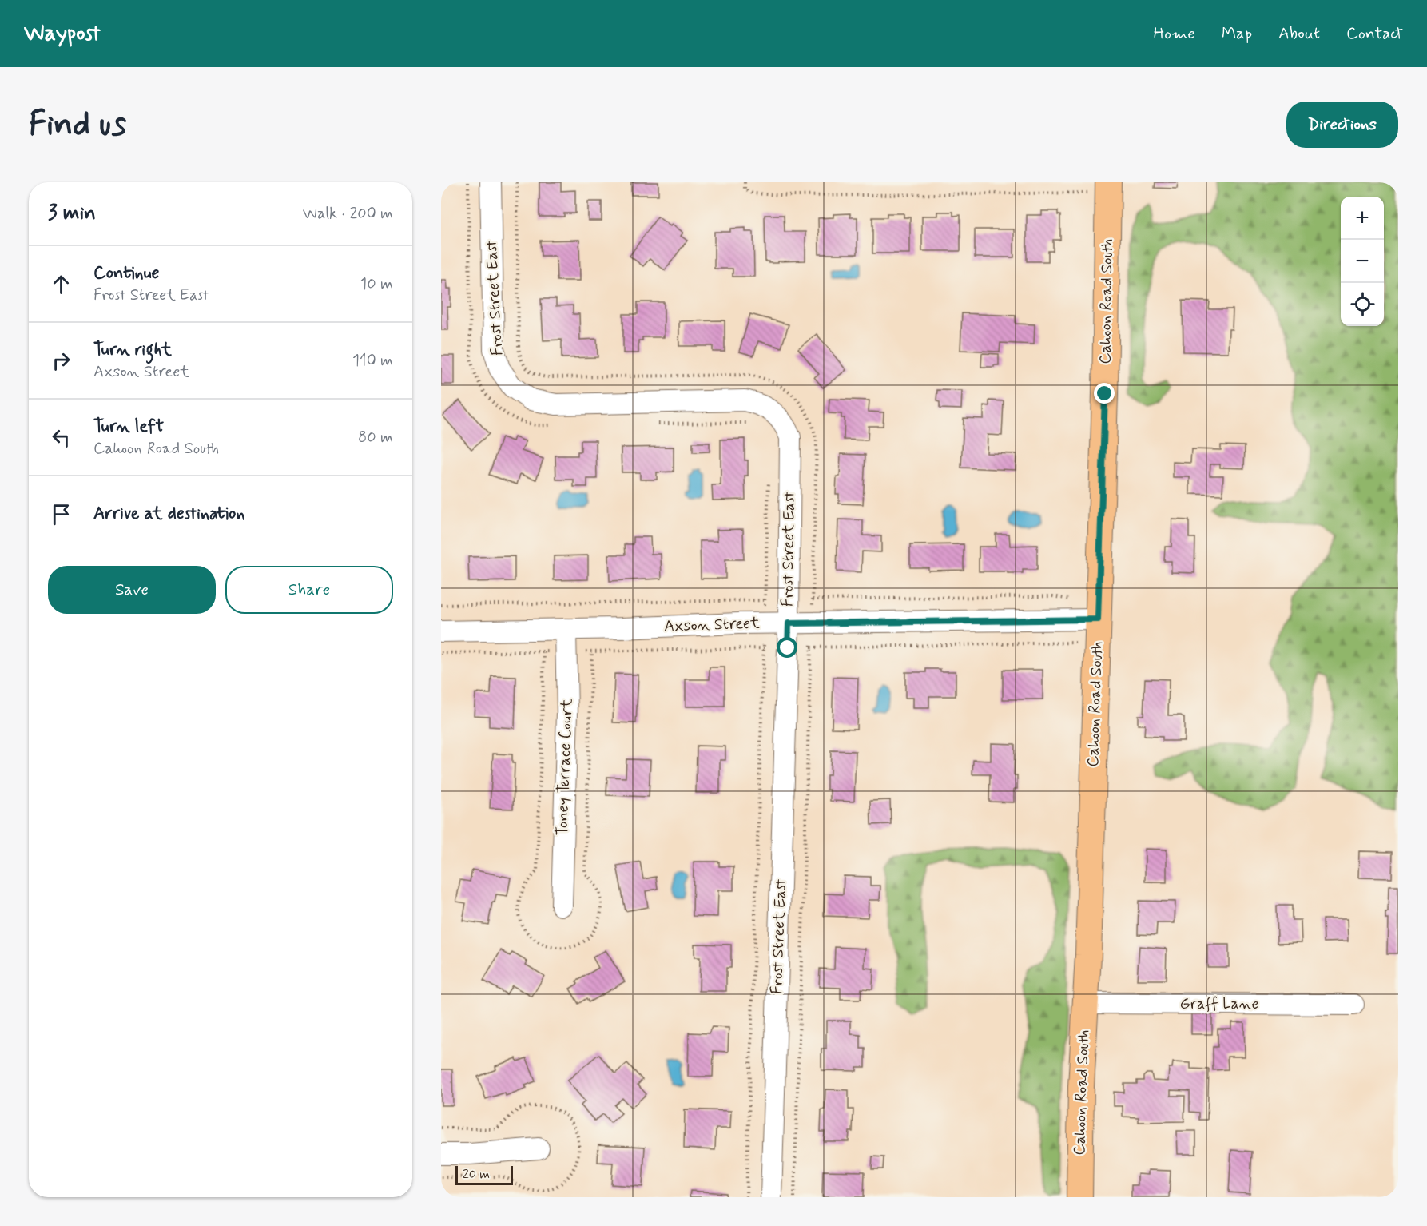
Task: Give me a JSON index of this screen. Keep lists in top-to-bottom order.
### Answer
{
  "streets": {
    "main road": ["Cahoon Road South"],
    "street": [
      "Frost Street East",
      "Axson Street",
      "Toney Terrace Court",
      "Graff Lane"
    ]
  },
  "crossings": [
    ["Frost Street East", "Axson Street"],
    ["Cahoon Road South", "Axson Street"],
    ["Cahoon Road South", "Graff Lane"],
    ["Axson Street", "Toney Terrace Court"]
  ],
  "scale_bar": "20 m",
  "page": {
    "header": "Waypost",
    "nav": [
      "Home",
      "Map",
      "About",
      "Contact"
    ],
    "buttons": [
      "Directions",
      ["Save", "Share"]
    ],
    "title": "Find us",
    "heading": ["3 min", "Walk · 200 m"],
    "map_buttons": ["+", "−"],
    "list": [
      ["Continue", "Frost Street East", "10 m"],
      ["Turn right", "Axson Street", "110 m"],
      ["Turn left", "Cahoon Road South", "80 m"],
      "Arrive at destination"
    ],
    "scale": "20 m"
  }
}
